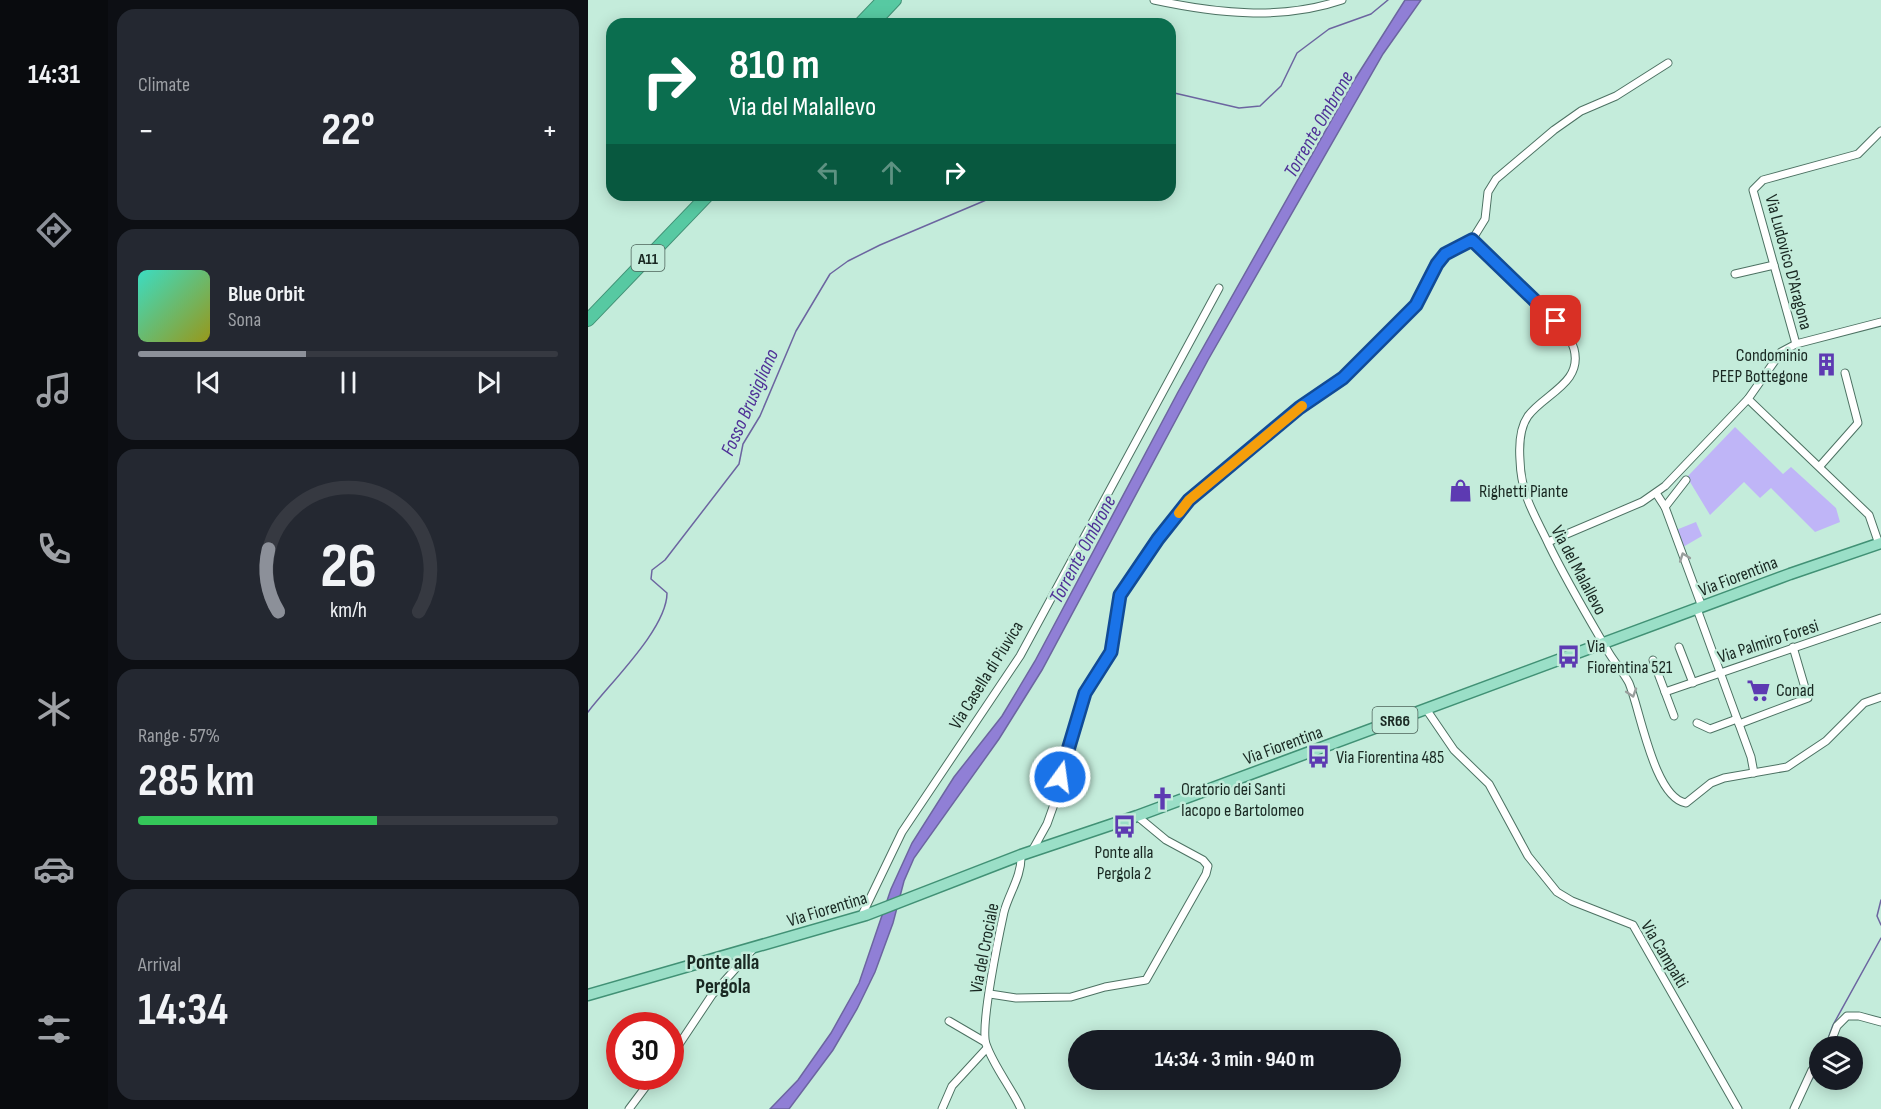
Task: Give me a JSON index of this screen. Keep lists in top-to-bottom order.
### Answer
{
  "streets": {
    "highway": ["A11"],
    "main road": ["Via Fiorentina", "SR66"],
    "street": [
      "Via Ludovico D'Aragona",
      "Via del Malallevo",
      "Via Palmiro Foresi",
      "Via Casella di Piuvica",
      "Via del Crociale",
      "Via Campalti"
    ]
  },
  "crossings": [
    ["Via del Malallevo", "Via Fiorentina"],
    ["Via Fiorentina", "Via Casella di Piuvica"],
    ["Via Fiorentina", "Via del Crociale"],
    ["Via Fiorentina", "Via Campalti"]
  ],
  "districts": ["Ponte alla Pergola"],
  "water": ["Torrente Ombrone", "Fosso Brusigliano"],
  "places": {
    "building": ["Condominio PEEP Bottegone"],
    "shop": ["Righetti Piante"],
    "bus stop": ["Via Fiorentina 521", "Via Fiorentina 485", "Ponte alla Pergola 2"],
    "supermarket": ["Conad"],
    "church": ["Oratorio dei Santi Iacopo e Bartolomeo"]
  },
  "page": {
    "tabs": "14:31",
    "tile": [
      "Climate",
      ["Range · 57%", "285 km"],
      ["Arrival", "14:34"]
    ],
    "turn": ["810 m", "Via del Malallevo"],
    "heat": ["−", "22°", "+"],
    "song": ["Blue Orbit", "Sona"],
    "limit": "30",
    "trip": "14:34 · 3 min · 940 m",
    "gauge": ["26", "km/h"]
  }
}
